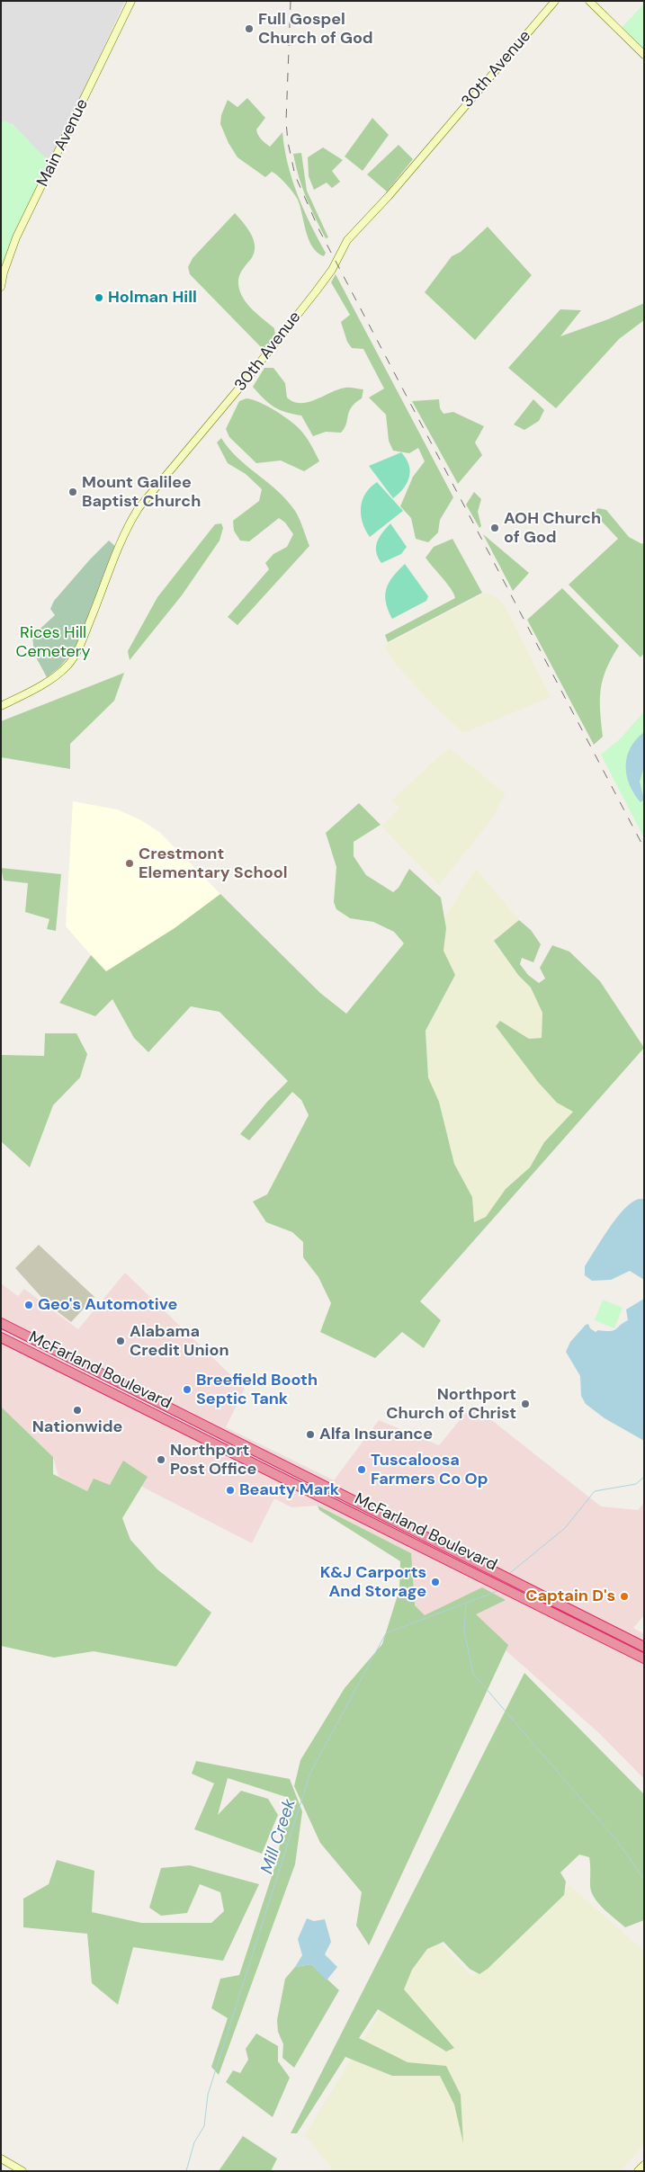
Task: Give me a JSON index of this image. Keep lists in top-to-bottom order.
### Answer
{
  "streets": {
    "highway": ["McFarland Boulevard"],
    "street": ["30th Avenue", "Main Avenue"]
  },
  "water": ["Mill Creek"],
  "parks": ["Rices Hill Cemetery"],
  "places": [
    "Full Gospel Church of God",
    "Holman Hill",
    "Mount Galilee Baptist Church",
    "AOH Church of God",
    "Crestmont Elementary School",
    "Geo's Automotive",
    "Alabama Credit Union",
    "Breefield Booth Septic Tank",
    "Northport Church of Christ",
    "Nationwide",
    "Alfa Insurance",
    "Northport Post Office",
    "Tuscaloosa Farmers Co Op",
    "Beauty Mark",
    "K&J Carports And Storage",
    "Captain D's"
  ]
}
